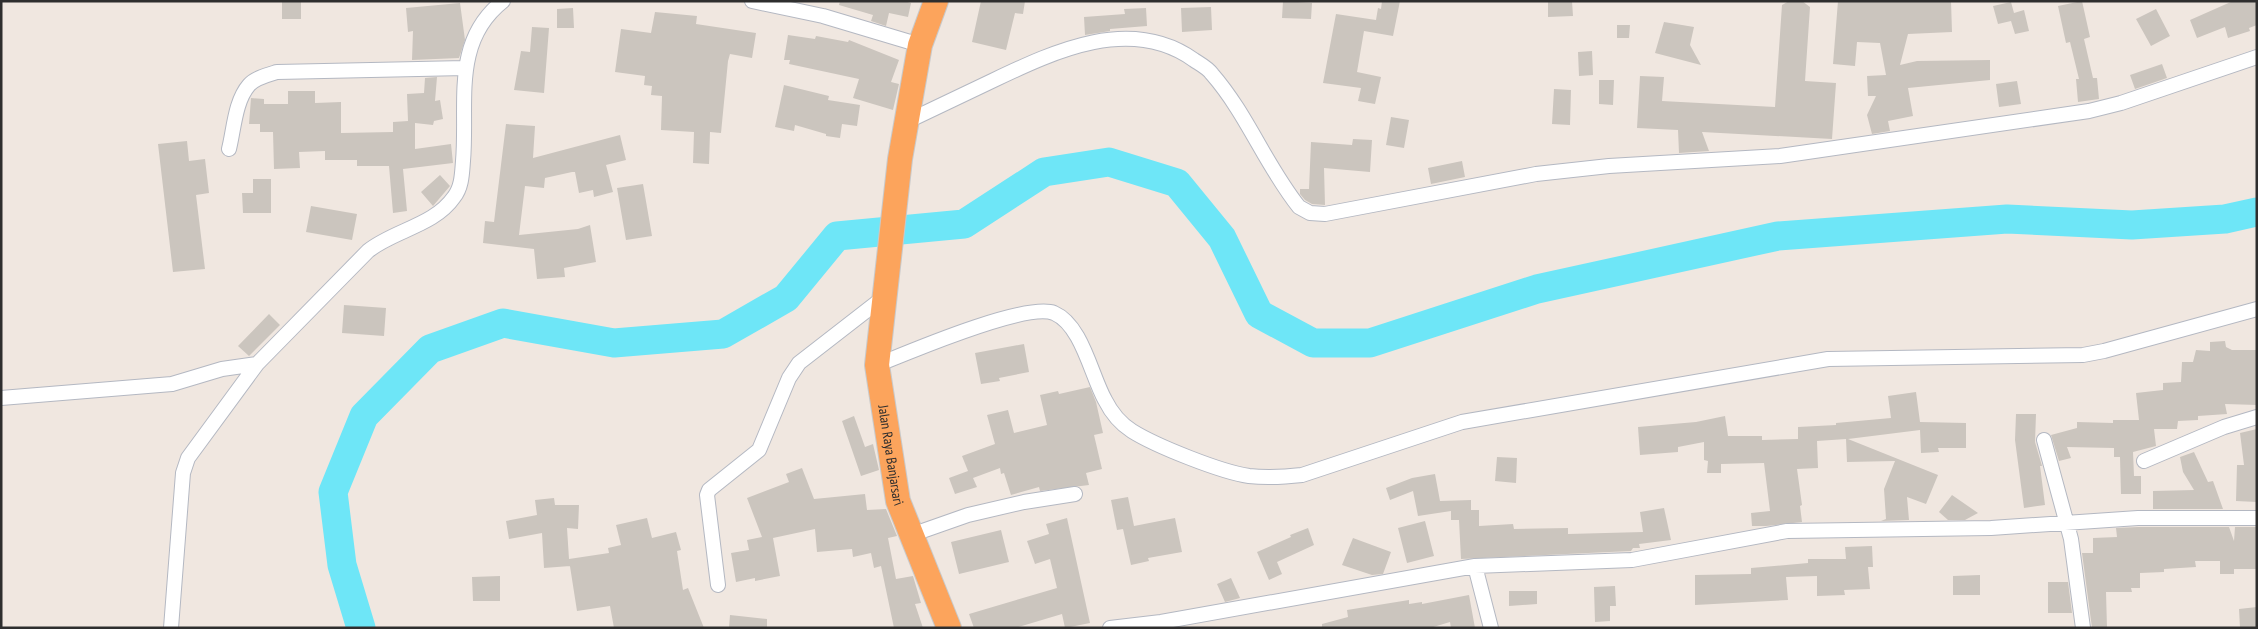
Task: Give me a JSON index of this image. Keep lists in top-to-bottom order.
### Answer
{
  "streets": {
    "highway": ["Jalan Raya Banjarsari"]
  }
}
